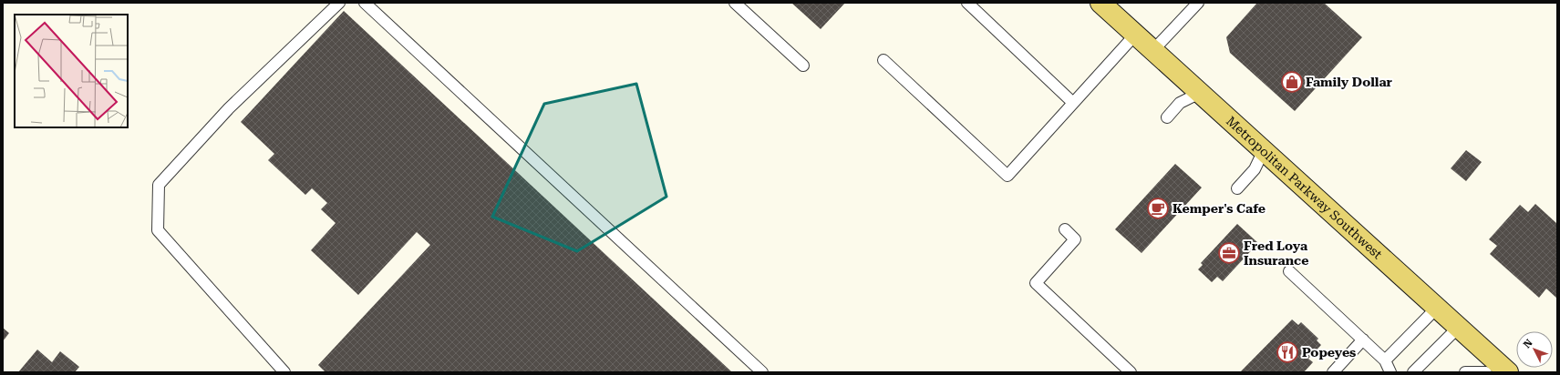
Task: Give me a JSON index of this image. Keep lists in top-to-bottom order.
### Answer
{
  "streets": {
    "main road": ["Metropolitan Parkway Southwest"]
  },
  "places": {
    "shop": ["Family Dollar"],
    "cafe": ["Kemper's Cafe"],
    "office": ["Fred Loya Insurance"],
    "restaurant": ["Popeyes"]
  },
  "north": "top left"
}
